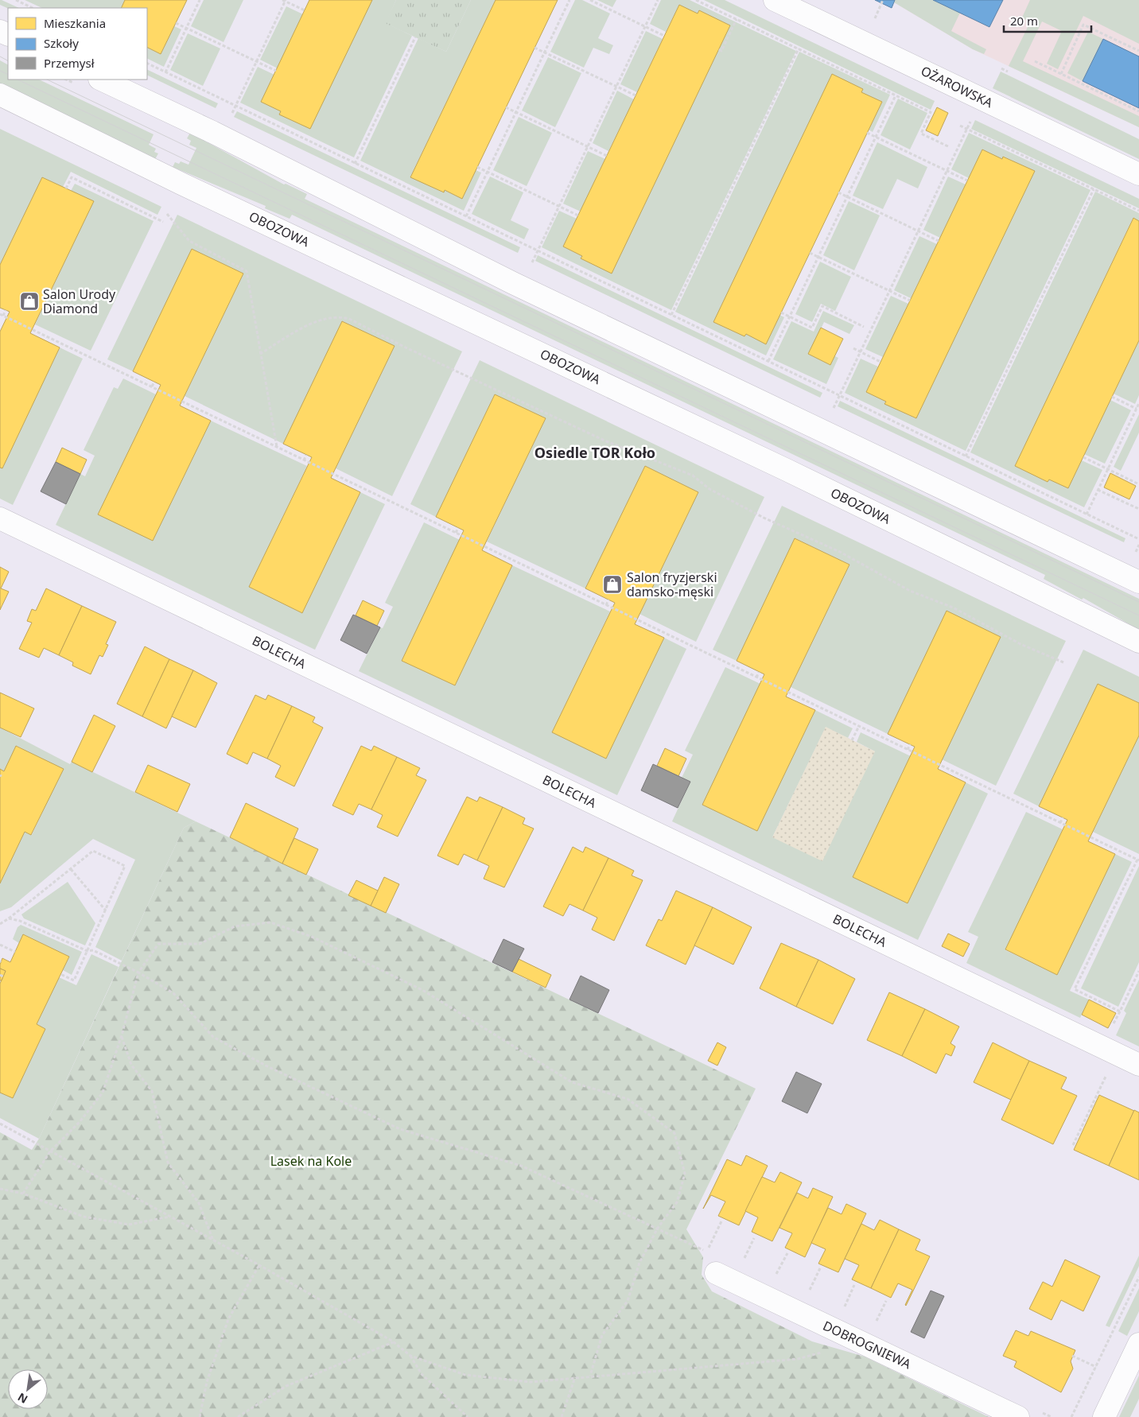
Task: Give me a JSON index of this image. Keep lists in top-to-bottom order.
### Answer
{
  "streets": {
    "street": [
      "OŻAROWSKA",
      "OBOZOWA",
      "BOLECHA",
      "DOBROGNIEWA"
    ]
  },
  "districts": ["Osiedle TOR Koło"],
  "parks": ["Lasek na Kole"],
  "places": {
    "shop": ["Salon Urody Diamond", "Salon fryzjerski damsko-męski"]
  },
  "legend": ["Mieszkania", "Szkoły", "Przemysł"],
  "scale_bar": "20 m",
  "north": "bottom left"
}
